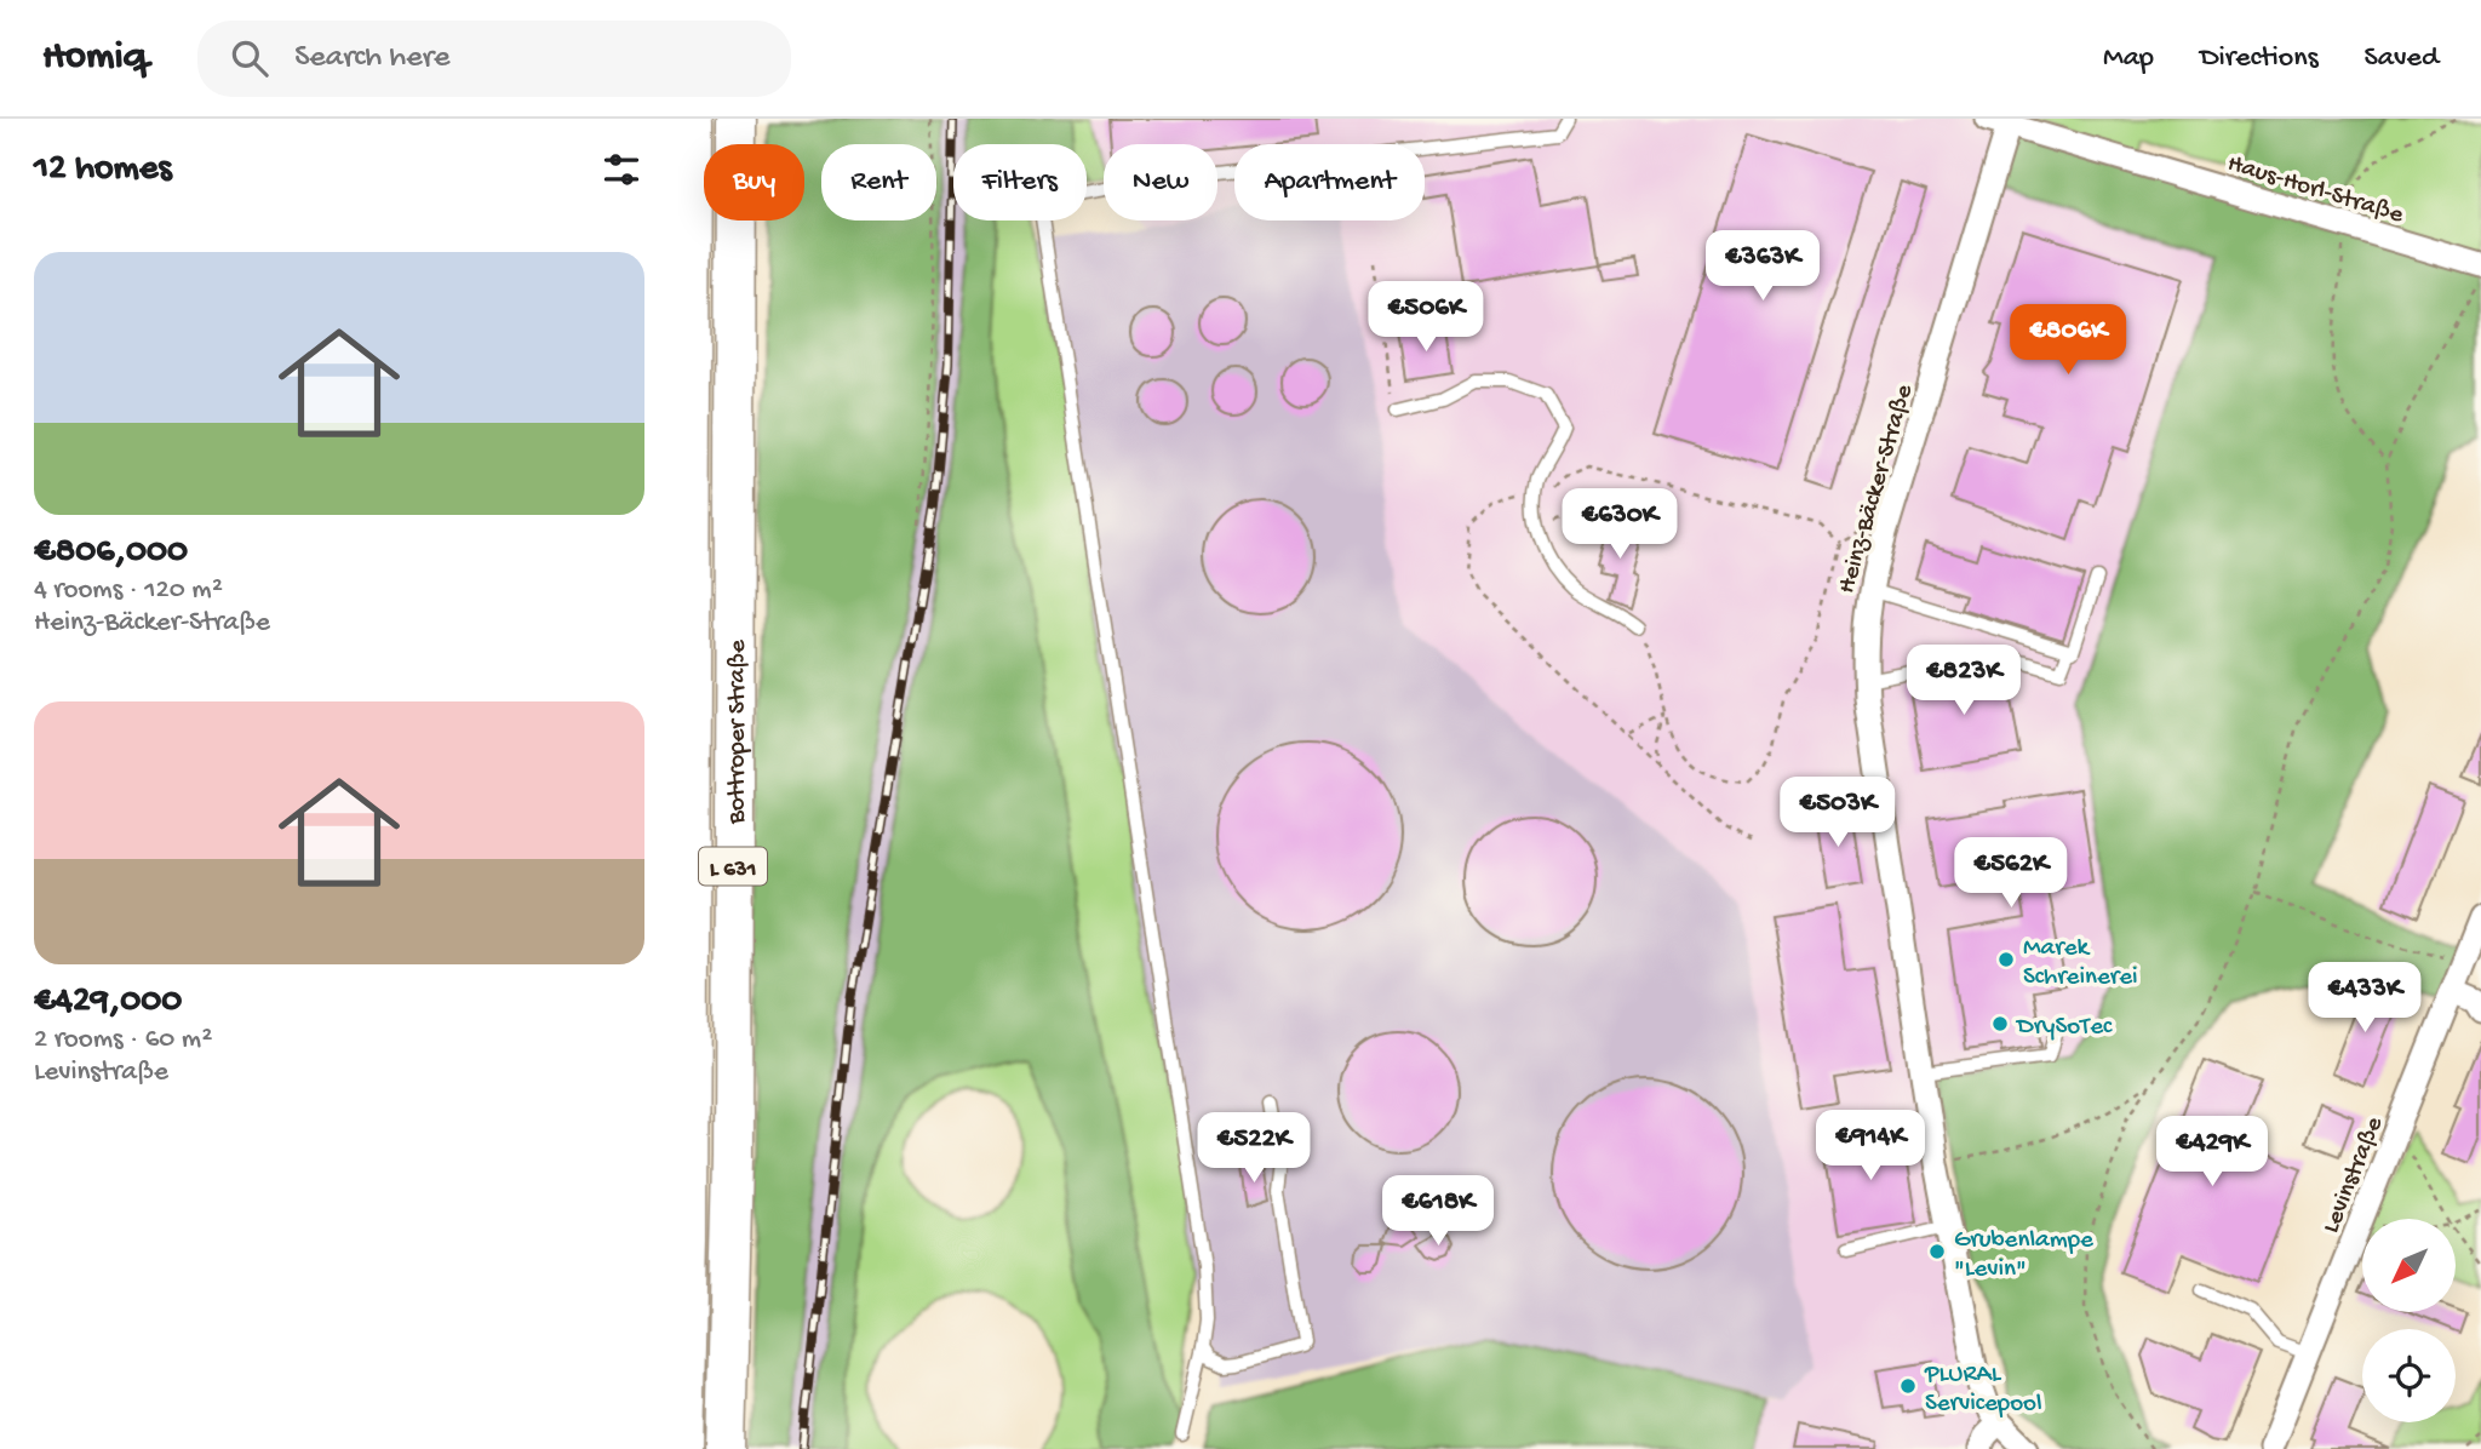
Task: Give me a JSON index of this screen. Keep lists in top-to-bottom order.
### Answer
{
  "streets": {
    "main road": ["Bottroper Straße", "L 631"],
    "street": ["Haus-Horl-Straße", "Heinz-Bäcker-Straße", "Levinstraße"]
  },
  "crossings": [
    ["Haus-Horl-Straße", "Heinz-Bäcker-Straße"]
  ],
  "places": [
    "Marek Schreinerei",
    "DrySoTec",
    "Grubenlampe \"Levin\"",
    "PLURAL Servicepool"
  ],
  "north": "bottom left",
  "page": {
    "header": "Homiq",
    "search": "Search here",
    "nav": ["Map", "Directions", "Saved"],
    "heading": "12 homes",
    "chip": [
      "Buy",
      "Rent",
      "Filters",
      "New",
      "Apartment"
    ],
    "list": [
      {
        "name": "€806,000",
        "note": "4 rooms · 120 m² · Heinz-Bäcker-Straße"
      },
      {
        "name": "€429,000",
        "note": "2 rooms · 60 m² · Levinstraße"
      }
    ],
    "price": [
      "€363K",
      "€506K",
      "€806K",
      "€630K",
      "€823K",
      "€503K",
      "€562K",
      "€433K",
      "€914K",
      "€522K",
      "€429K",
      "€618K"
    ]
  }
}
